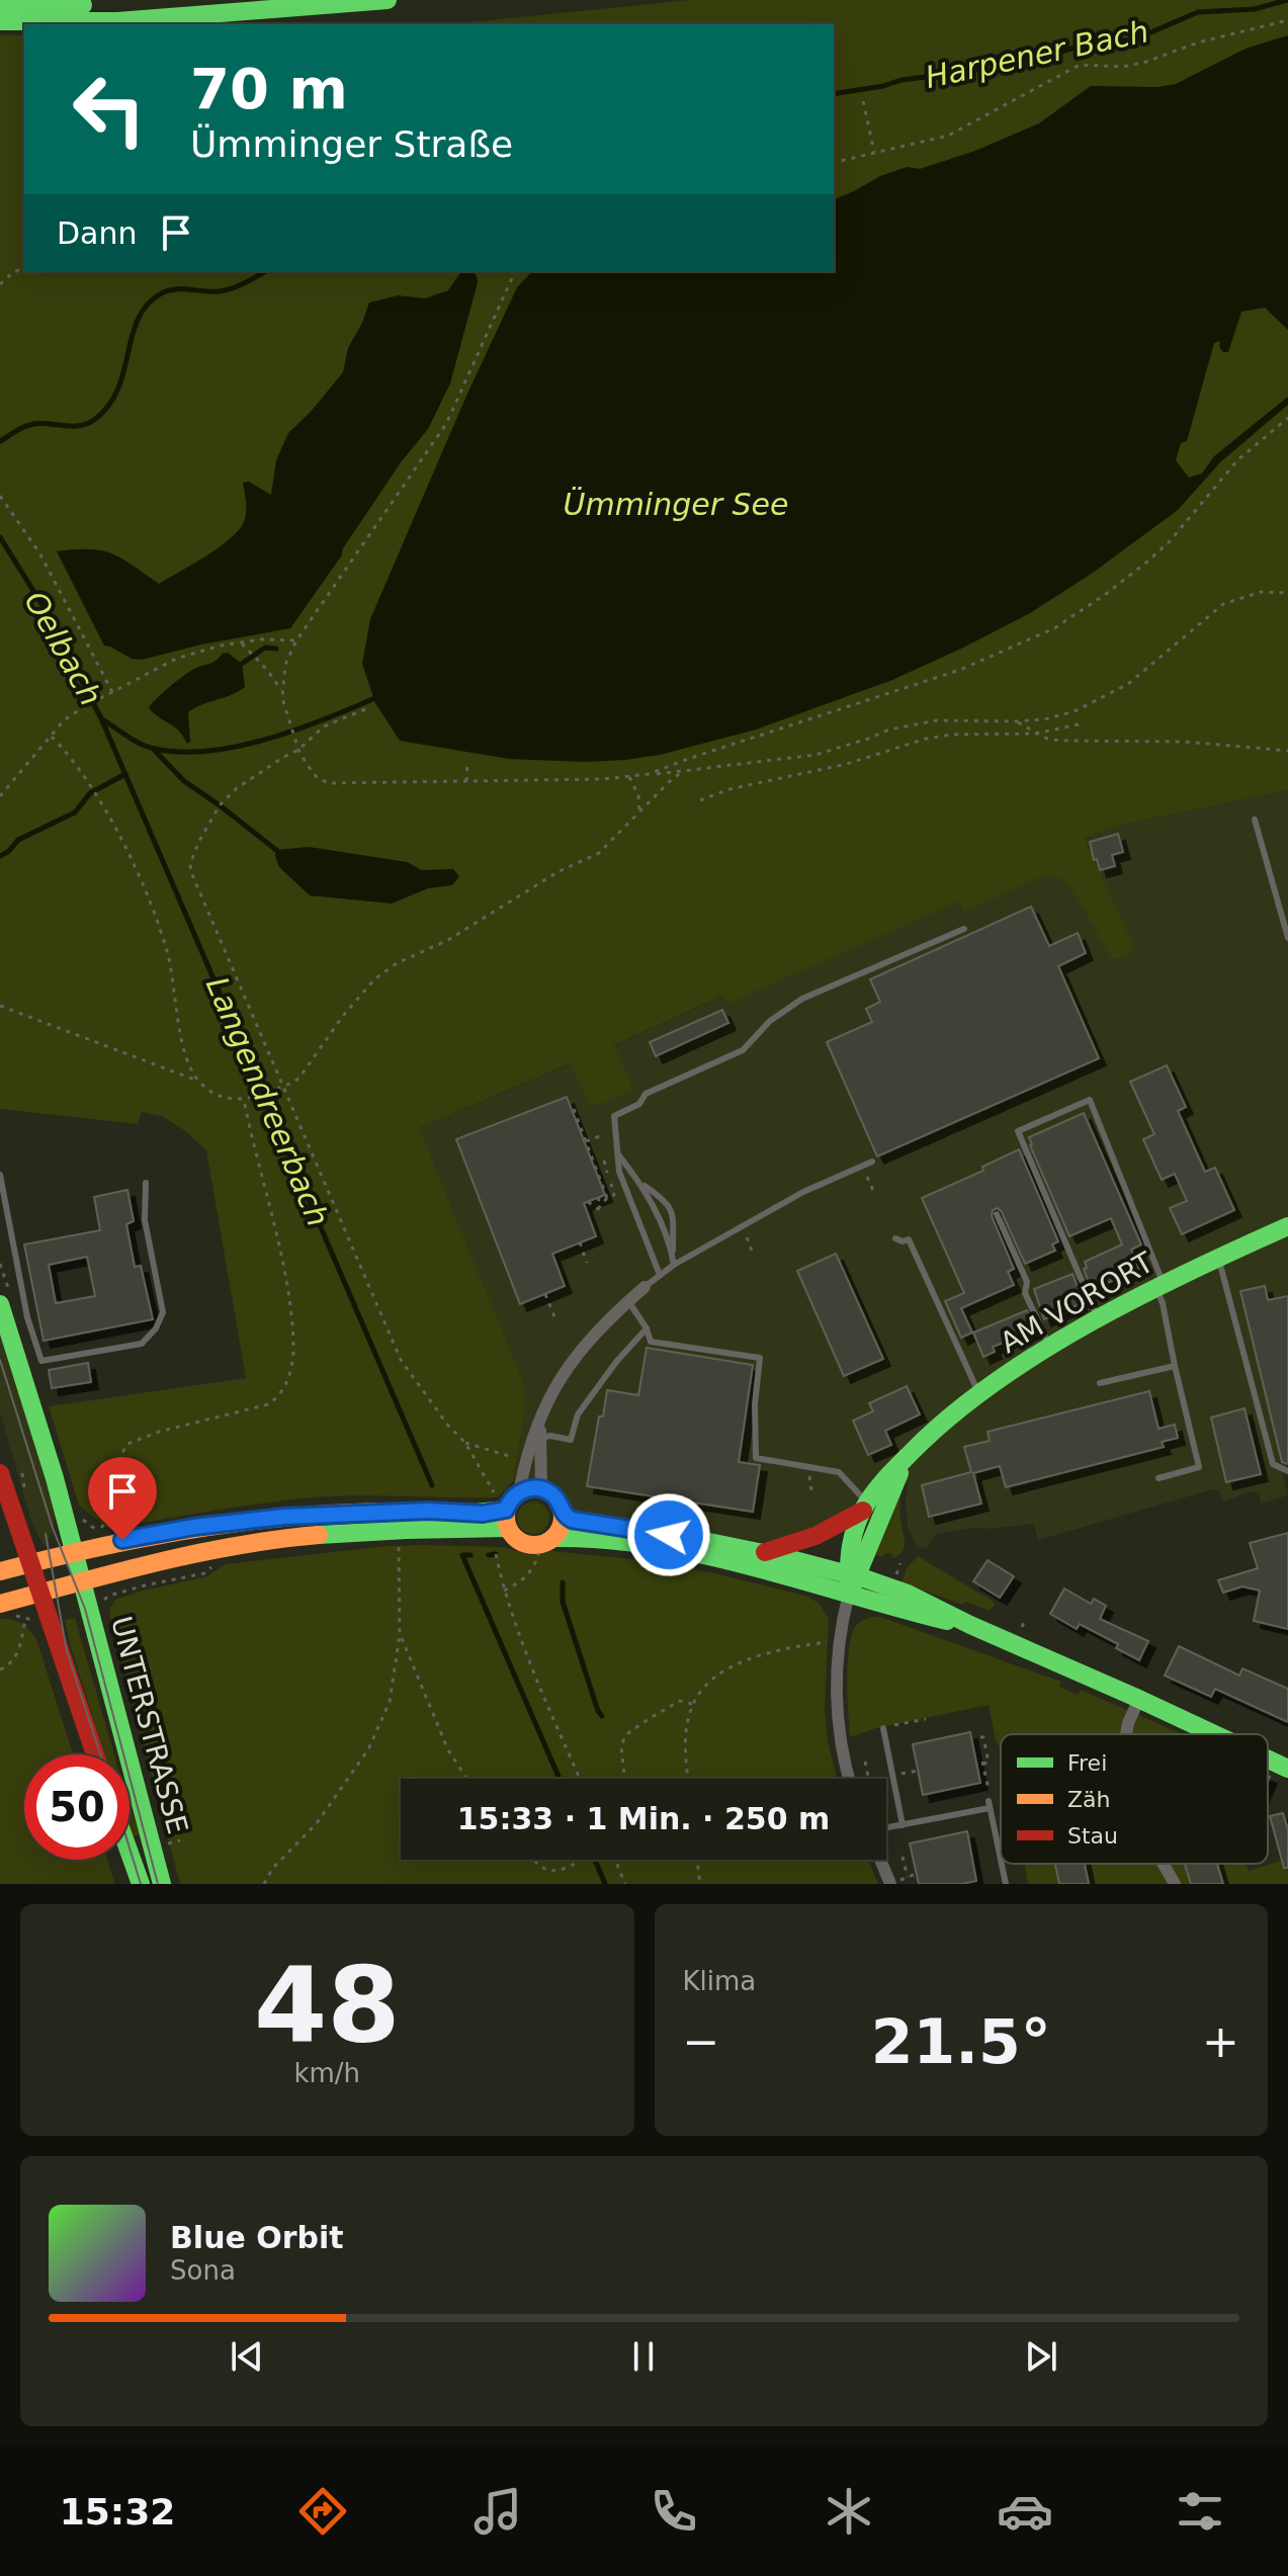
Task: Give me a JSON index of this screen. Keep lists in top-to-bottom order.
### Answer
{
  "streets": {
    "main road": ["AM VORORT", "UNTERSTRASSE"]
  },
  "water": [
    "Harpener Bach",
    "Ümminger See",
    "Oelbach",
    "Langendreerbach"
  ],
  "legend": ["Frei", "Zäh", "Stau"],
  "page": {
    "turn": ["70 m", "Ümminger Straße"],
    "then": "Dann",
    "limit": "50",
    "trip": "15:33 · 1 Min. · 250 m",
    "tile": [
      ["48", "km/h"],
      "Klima"
    ],
    "heat": ["−", "21.5°", "+"],
    "song": ["Blue Orbit", "Sona"],
    "tabs": "15:32"
  }
}
